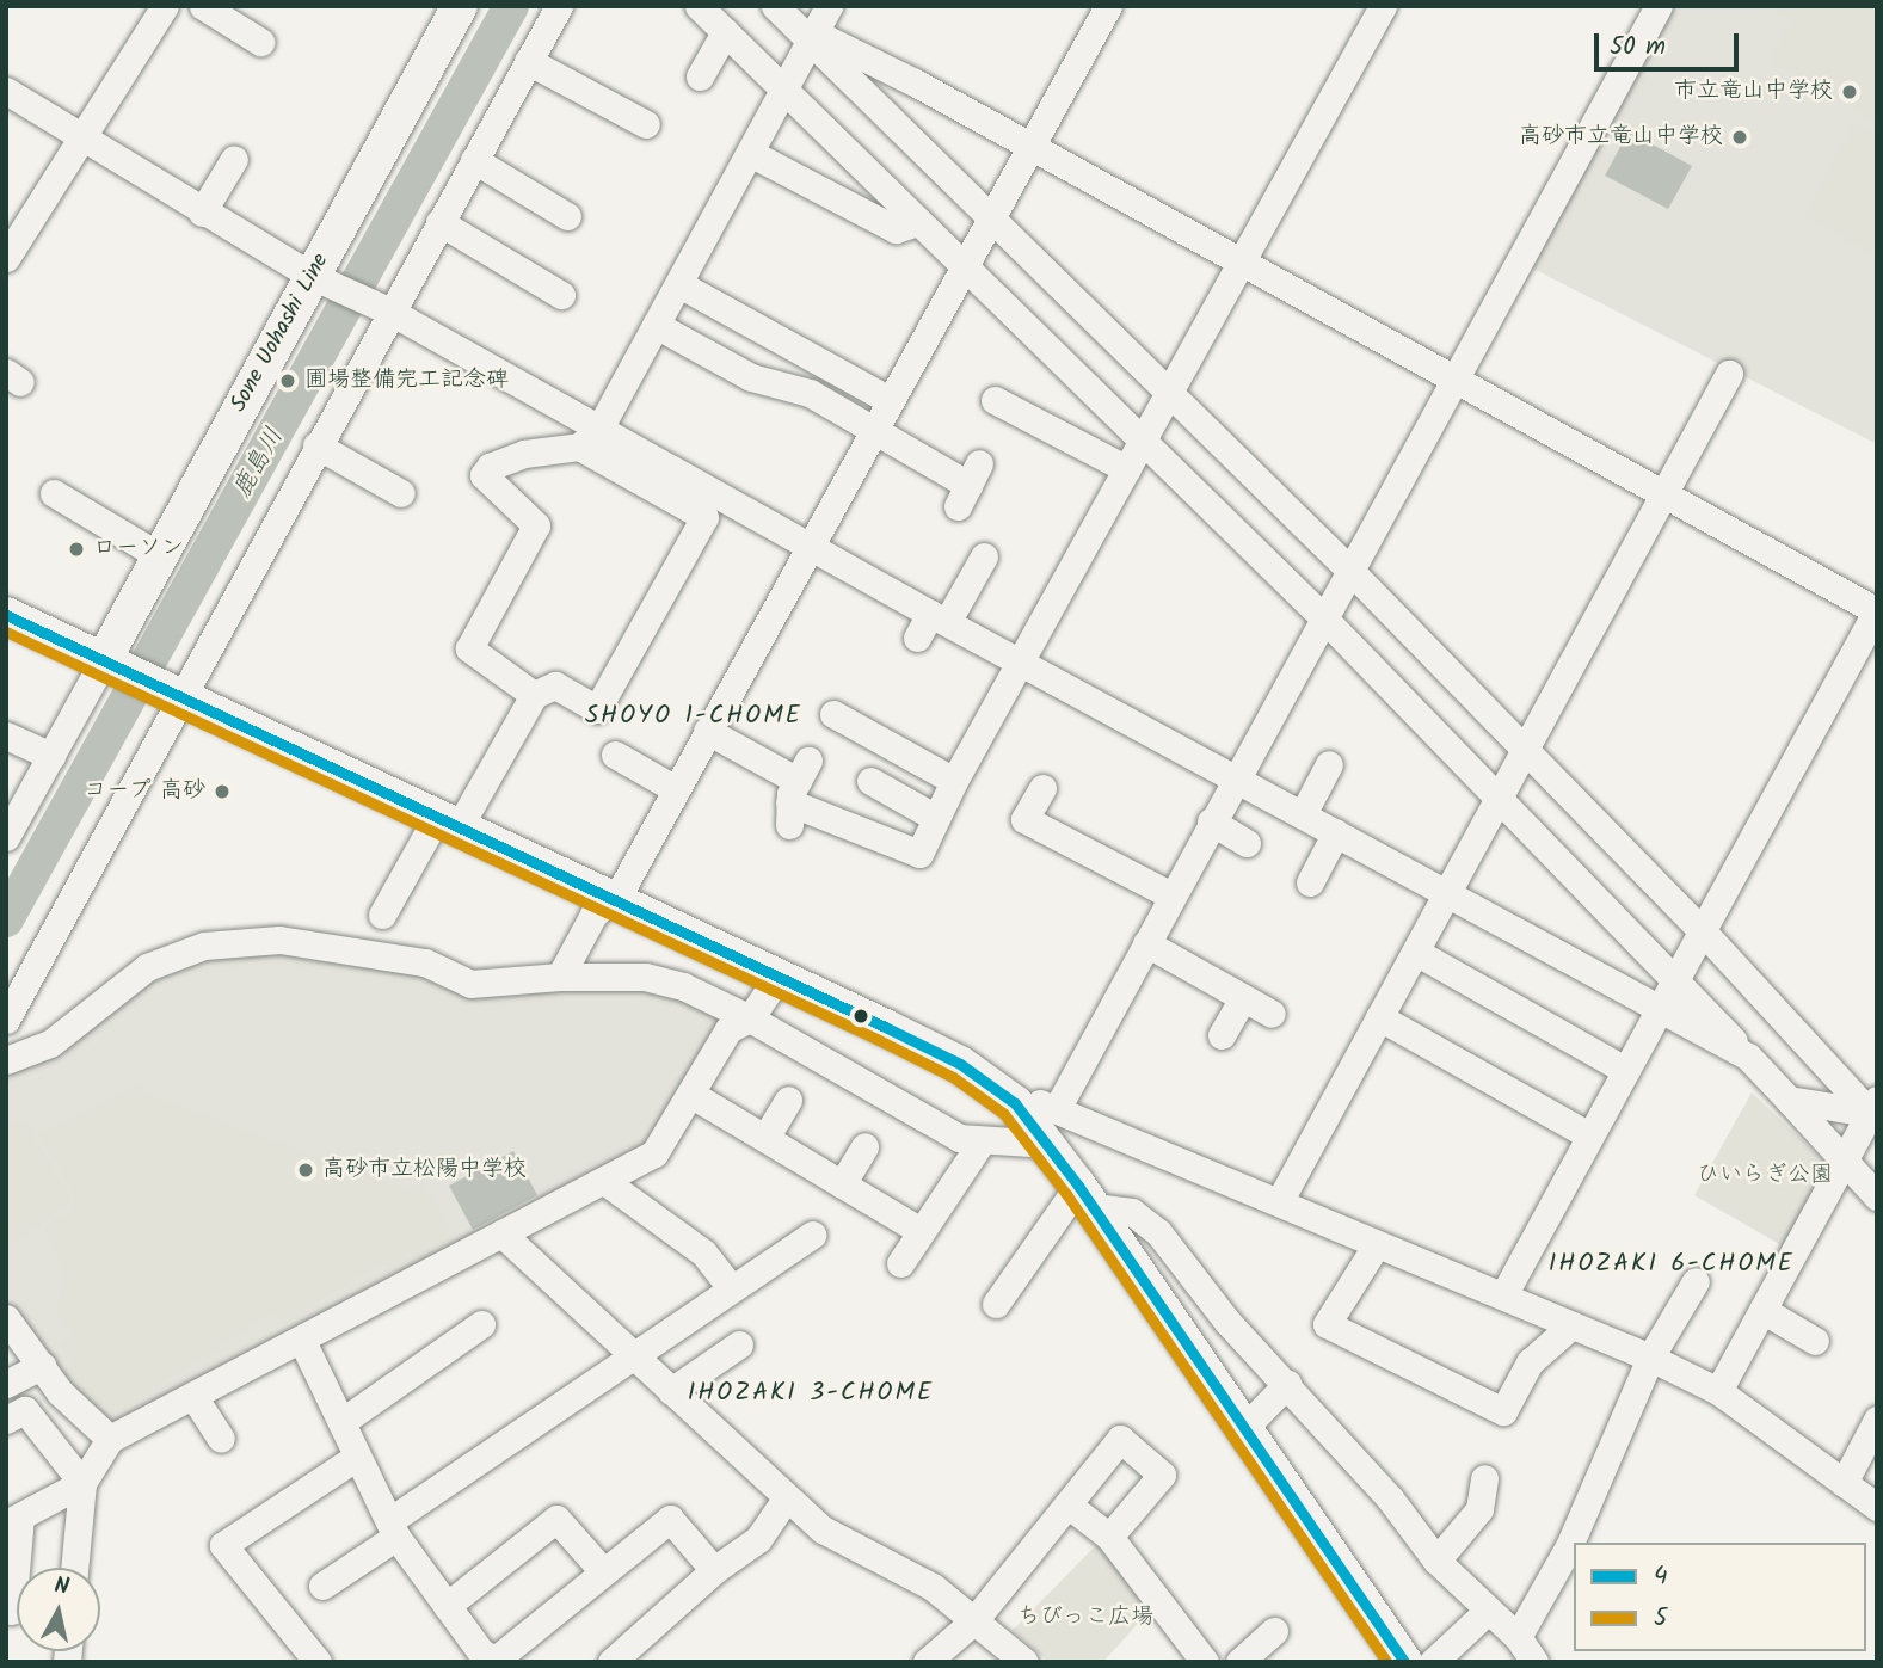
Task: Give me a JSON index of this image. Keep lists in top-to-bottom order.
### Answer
{
  "streets": {
    "main road": ["Sone Uohashi Line"]
  },
  "districts": ["SHOYO 1-CHOME", "IHOZAKI 6-CHOME", "IHOZAKI 3-CHOME"],
  "water": ["鹿島川"],
  "parks": ["ひいらぎ公園", "ちびっこ広場"],
  "places": [
    "市立竜山中学校",
    "高砂市立竜山中学校",
    "圃場整備完工記念碑",
    "ローソン",
    "コープ 高砂",
    "高砂市立松陽中学校"
  ],
  "lines": ["transit line 4", "transit line 5"],
  "legend": ["4", "5"],
  "scale_bar": "50 m",
  "north": "top"
}
